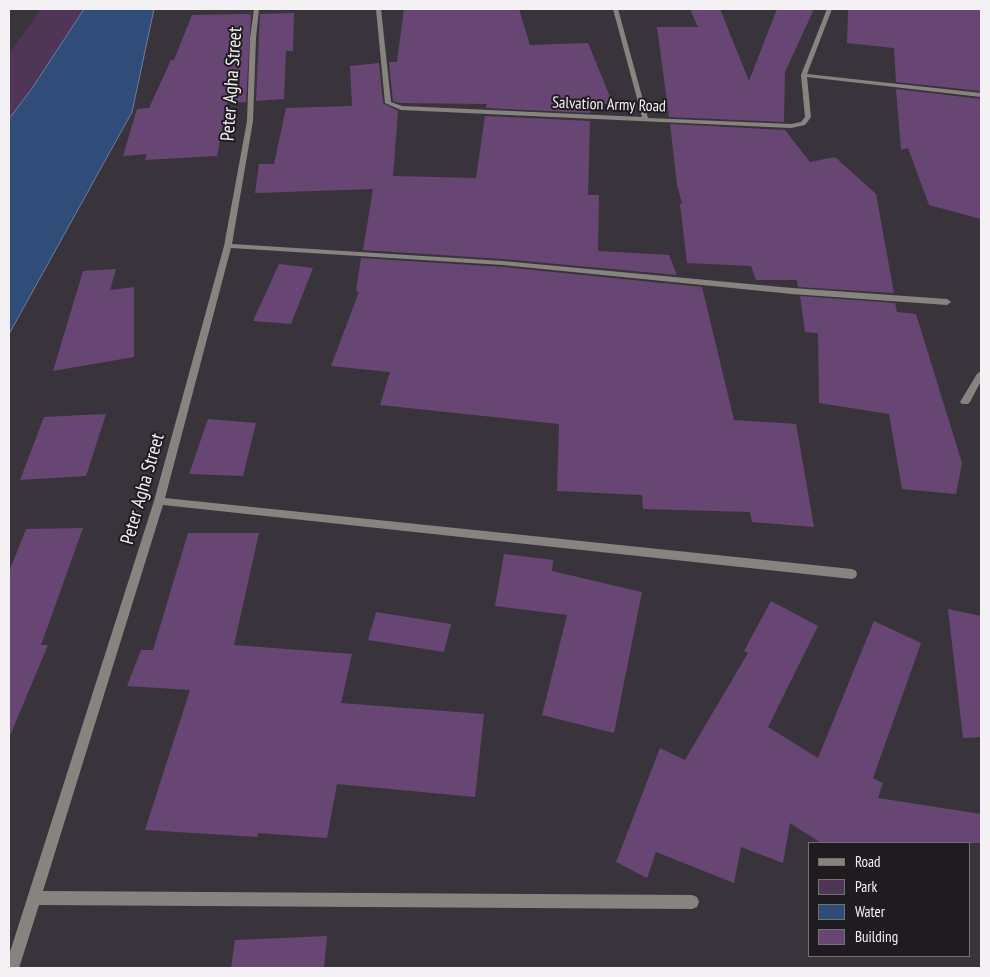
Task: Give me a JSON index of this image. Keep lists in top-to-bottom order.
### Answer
{
  "streets": {
    "street": ["Peter Agha Street", "Salvation Army Road"]
  },
  "legend": [
    "Road",
    "Park",
    "Water",
    "Building"
  ]
}
